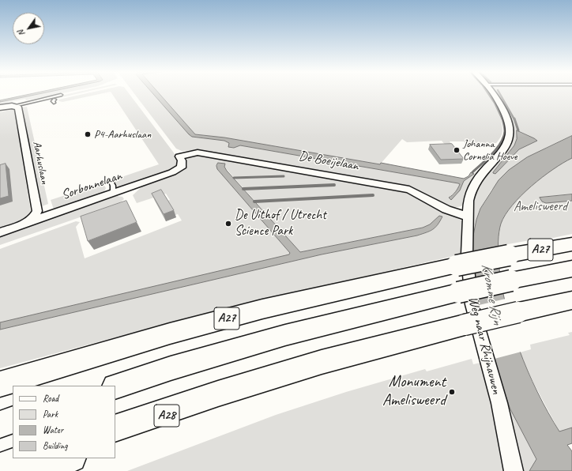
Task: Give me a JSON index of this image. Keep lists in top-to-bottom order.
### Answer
{
  "streets": {
    "highway": ["A27", "A28"],
    "street": [
      "De Boeijelaan",
      "Aarhuslaan",
      "Sorbonnelaan",
      "Weg naar Rhijnauwen"
    ]
  },
  "crossings": [
    ["De Boeijelaan", "Sorbonnelaan"],
    ["De Boeijelaan", "Weg naar Rhijnauwen"],
    ["Aarhuslaan", "Sorbonnelaan"]
  ],
  "water": ["Kromme Rijn"],
  "parks": ["Amelisweerd"],
  "places": [
    "P4-Aarhuslaan",
    "Johanna Cornelia Hoeve",
    "De Uithof / Utrecht Science Park",
    "Monument Amelisweerd"
  ],
  "legend": [
    "Road",
    "Park",
    "Water",
    "Building"
  ],
  "north": "bottom left"
}
